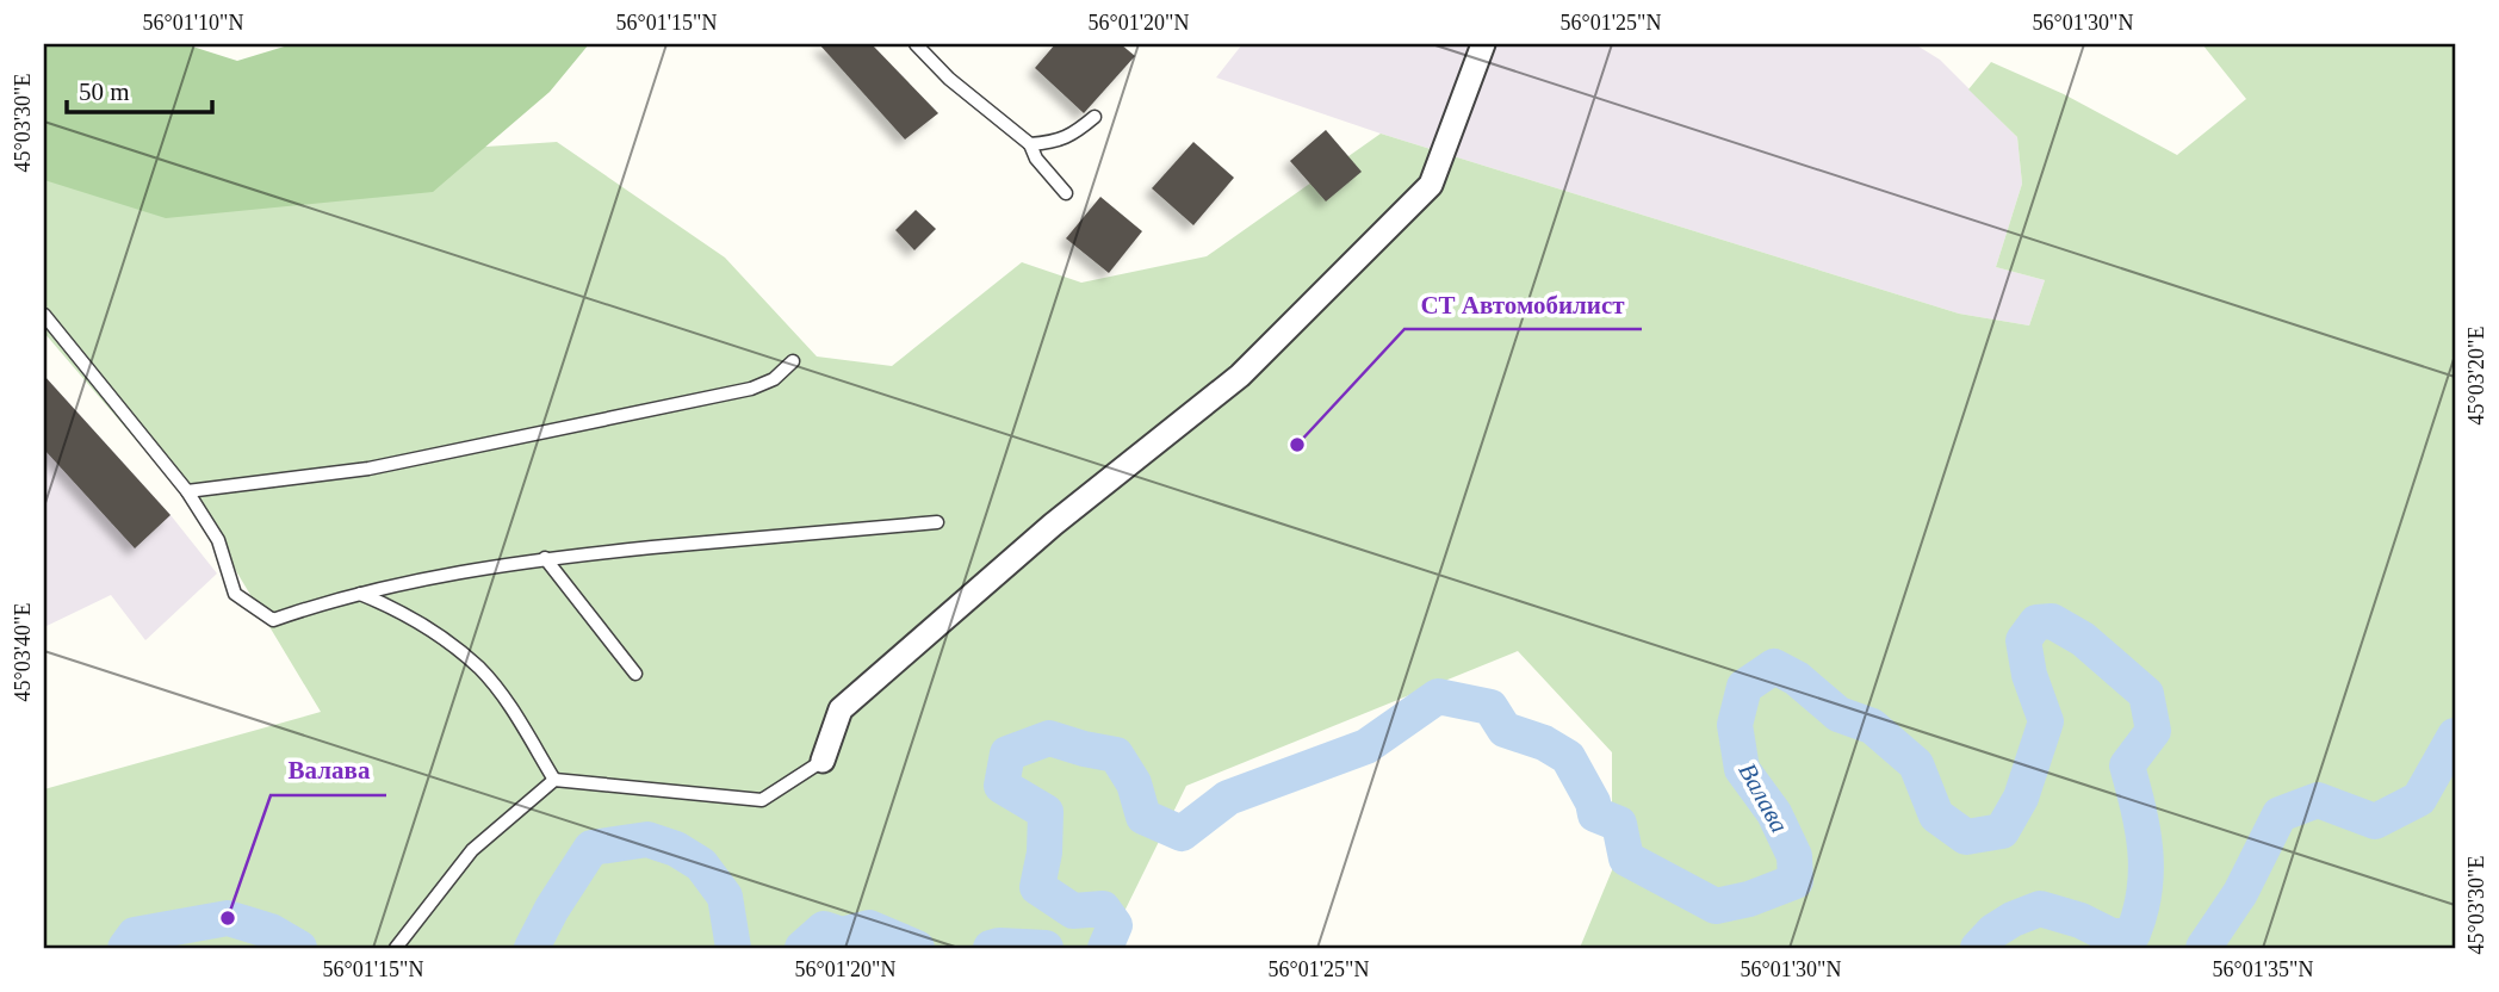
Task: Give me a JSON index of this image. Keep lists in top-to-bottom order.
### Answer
{
  "water": ["Валава"],
  "places": ["СТ Автомобилист", "Валава"],
  "scale_bar": "50 m",
  "coordinates": [
    "56°01'10\"N",
    "56°01'15\"N",
    "56°01'20\"N",
    "56°01'25\"N",
    "56°01'30\"N",
    "45°03'30\"E",
    "45°03'20\"E",
    "45°03'40\"E",
    "56°01'35\"N"
  ]
}
